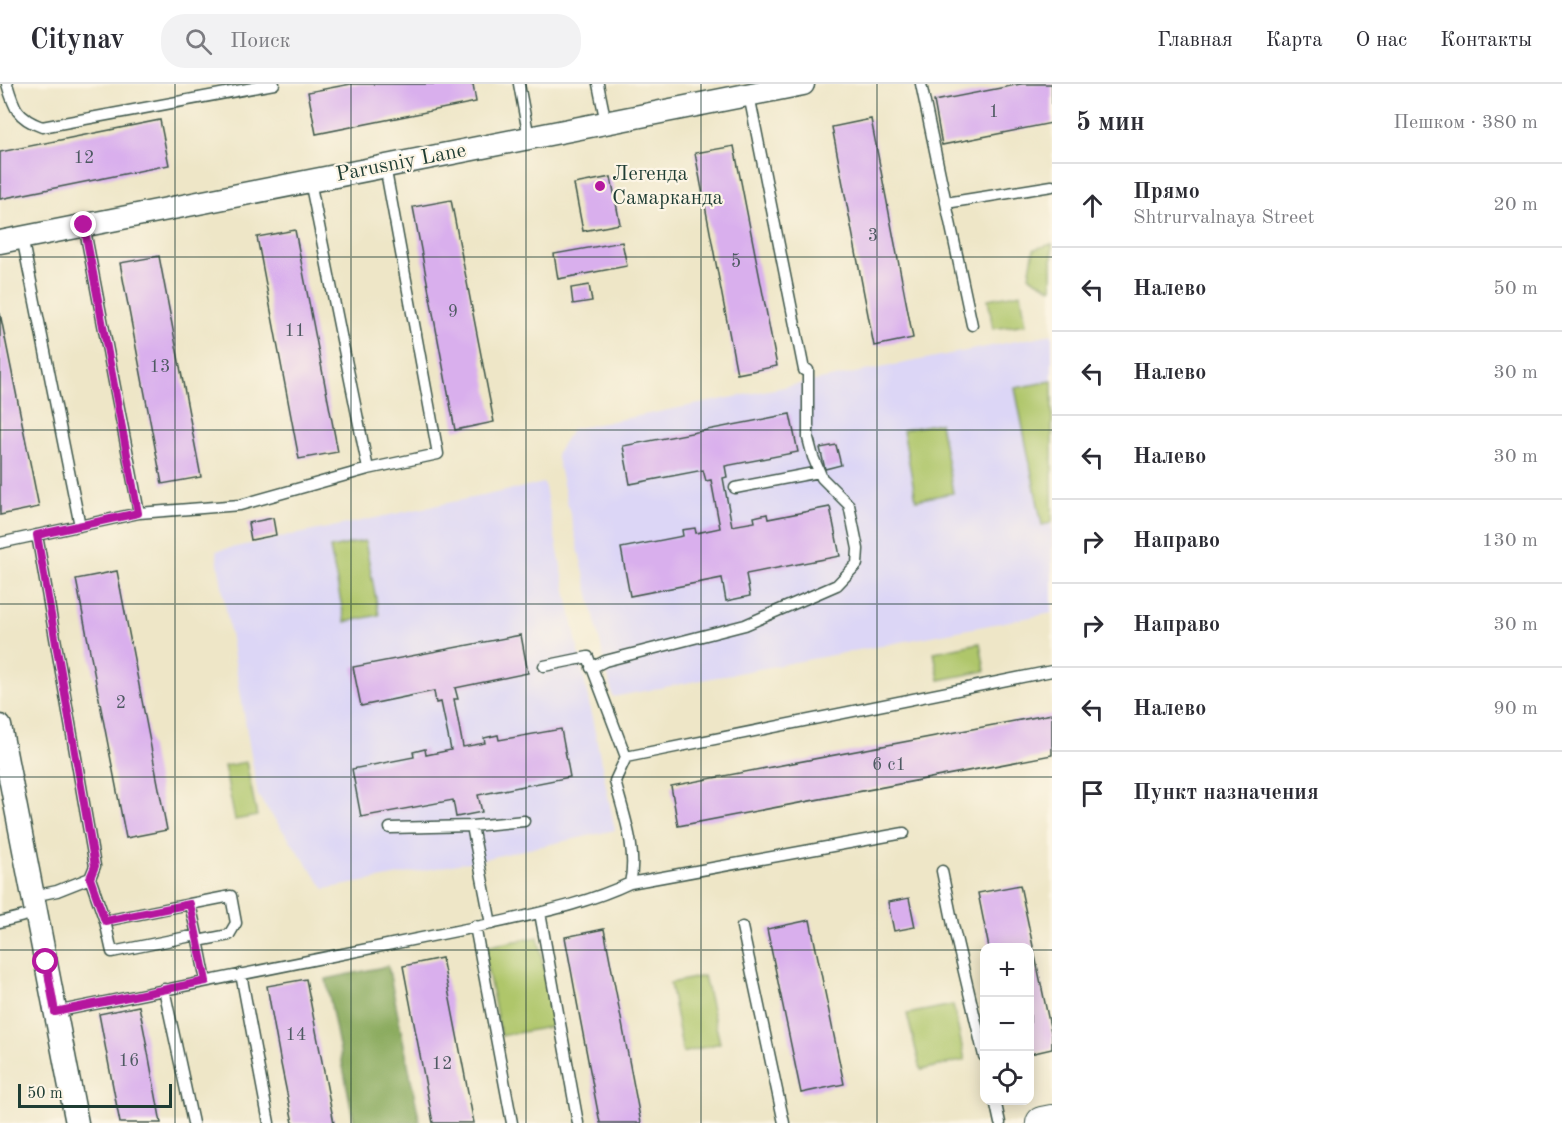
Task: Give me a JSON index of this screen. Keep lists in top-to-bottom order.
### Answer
{
  "streets": {
    "street": ["Parusniy Lane"]
  },
  "places": ["Легенда Самарканда"],
  "house_numbers": [
    "1",
    "12",
    "3",
    "5",
    "9",
    "11",
    "13",
    "2",
    "6 с1",
    "14",
    "16",
    "12"
  ],
  "scale_bar": "50 m",
  "page": {
    "header": "Citynav",
    "search": "Поиск",
    "nav": [
      "Главная",
      "Карта",
      "О нас",
      "Контакты"
    ],
    "heading": ["5 мин", "Пешком · 380 m"],
    "list": [
      ["Прямо", "Shtrurvalnaya Street", "20 m"],
      ["Налево", "50 m"],
      ["Налево", "30 m"],
      ["Налево", "30 m"],
      ["Направо", "130 m"],
      ["Направо", "30 m"],
      ["Налево", "90 m"],
      "Пункт назначения"
    ],
    "map_buttons": ["+", "−"],
    "scale": "50 m"
  }
}
